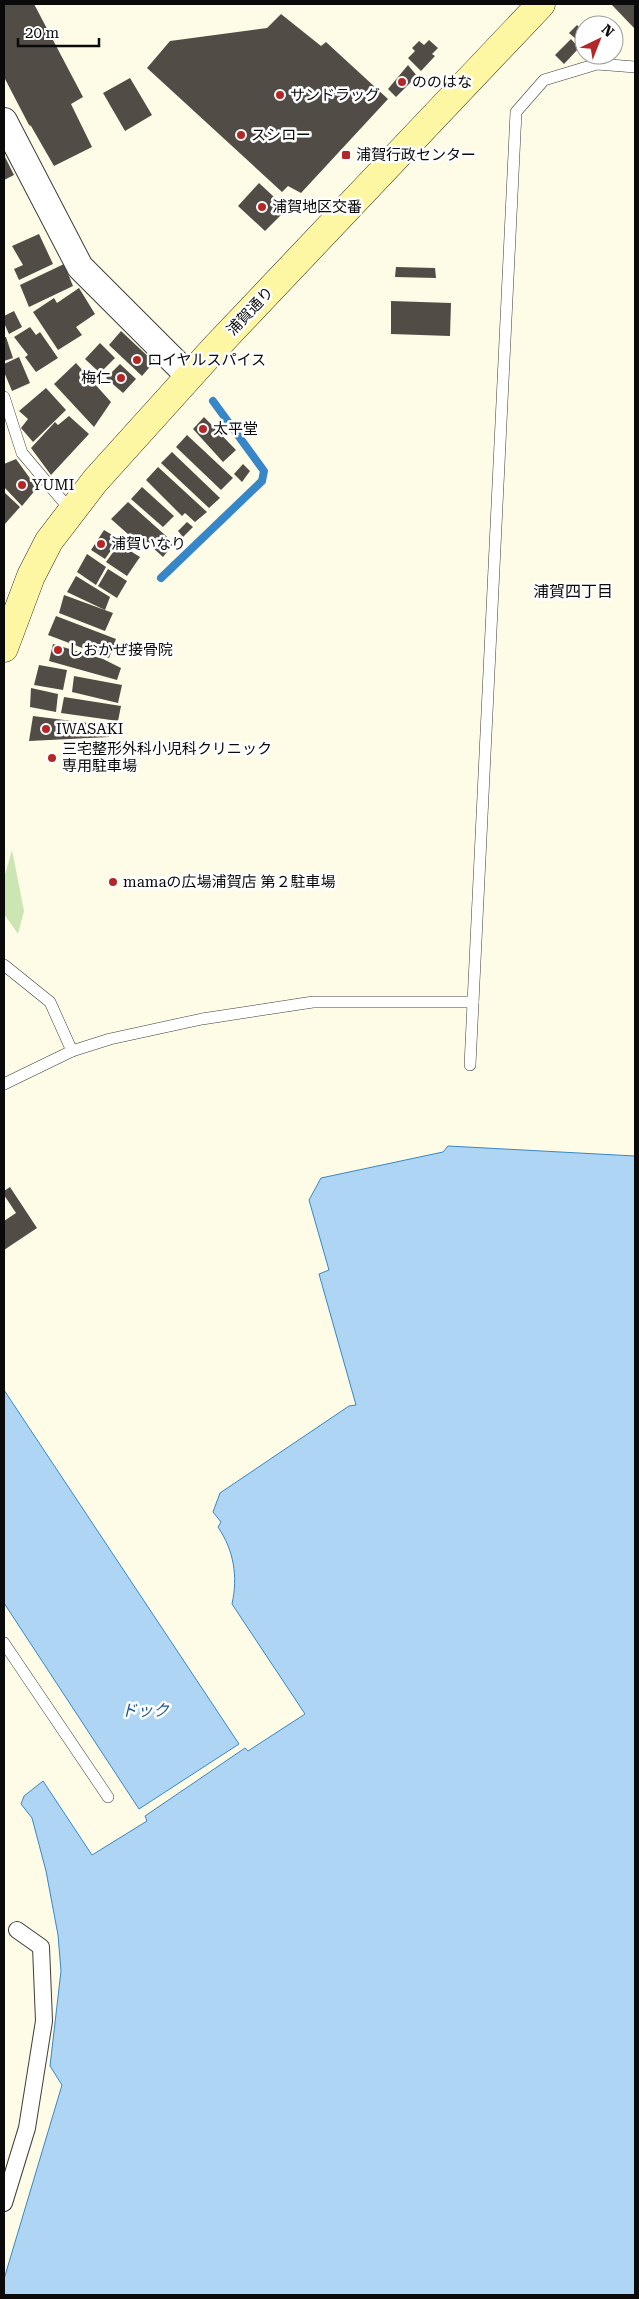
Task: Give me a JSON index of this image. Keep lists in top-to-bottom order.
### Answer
{
  "streets": {
    "main road": ["浦賀通り"]
  },
  "districts": ["浦賀四丁目"],
  "water": ["ドック"],
  "places": {
    "other": [
      "ののはな",
      "サンドラッグ",
      "スシロー",
      "浦賀地区交番",
      "ロイヤルスパイス",
      "梅仁",
      "太平堂",
      "YUMI",
      "浦賀いなり",
      "しおかぜ接骨院",
      "IWASAKI",
      "三宅整形外科小児科クリニック 専用駐車場",
      "mamaの広場浦賀店 第２駐車場"
    ],
    "transit": ["浦賀行政センター"]
  },
  "scale_bar": "20 m",
  "north": "top right"
}
